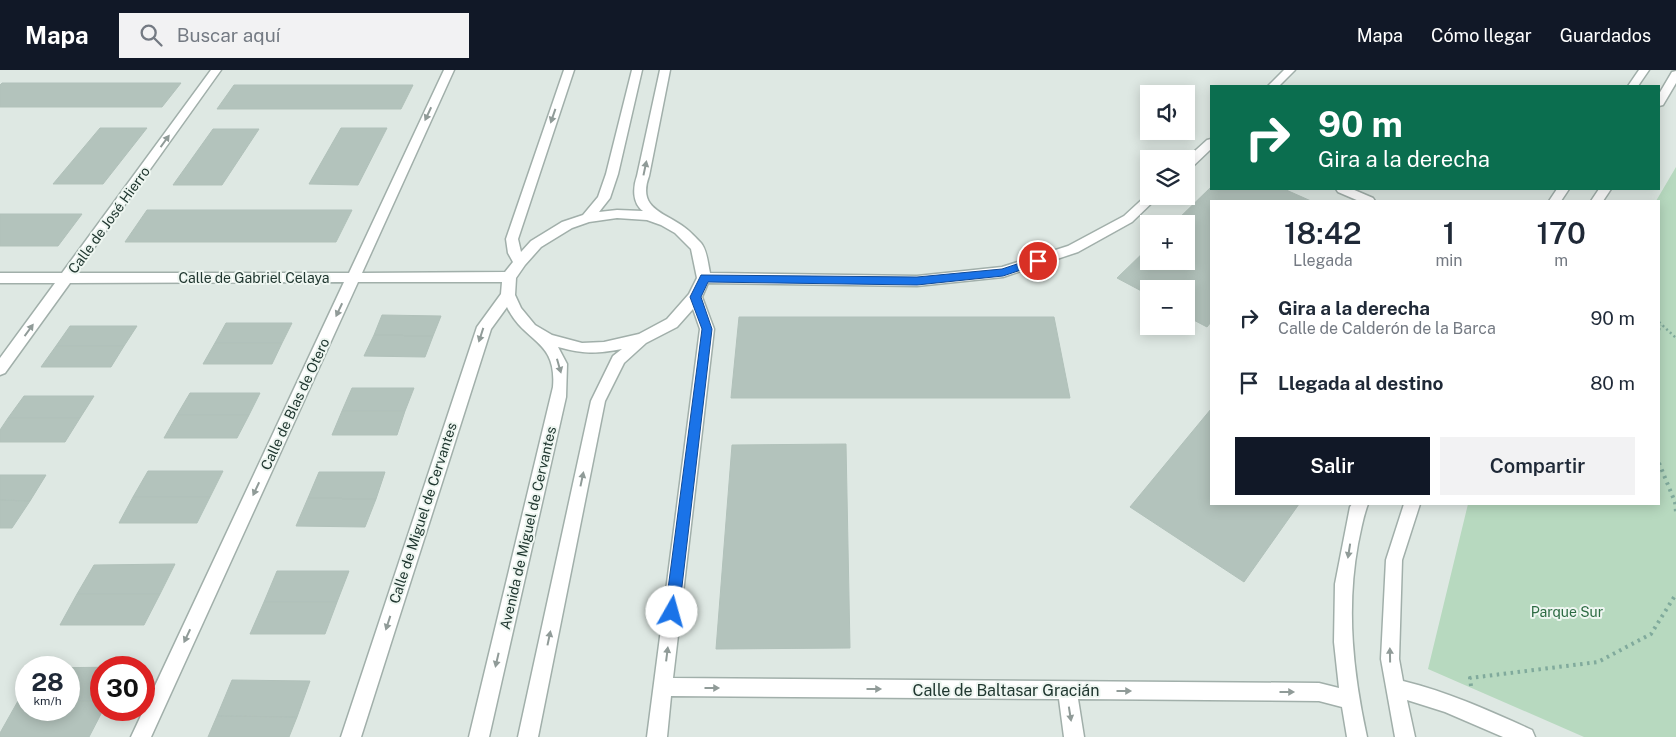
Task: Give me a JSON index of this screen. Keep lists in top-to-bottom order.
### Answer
{
  "streets": {
    "street": [
      "Calle de José Hierro",
      "Calle de Gabriel Celaya",
      "Calle de Blas de Otero",
      "Calle de Miguel de Cervantes",
      "Avenida de Miguel de Cervantes",
      "Calle de Baltasar Gracián"
    ]
  },
  "crossings": [
    ["Calle de José Hierro", "Calle de Gabriel Celaya"],
    ["Calle de Gabriel Celaya", "Calle de Blas de Otero"],
    ["Calle de Gabriel Celaya", "Calle de Miguel de Cervantes"],
    ["Calle de Gabriel Celaya", "Avenida de Miguel de Cervantes"],
    ["Calle de Miguel de Cervantes", "Avenida de Miguel de Cervantes"]
  ],
  "one_way": [
    "Calle de José Hierro",
    "Calle de Blas de Otero",
    "Calle de Miguel de Cervantes",
    "Calle de Baltasar Gracián"
  ],
  "parks": ["Parque Sur"],
  "page": {
    "header": "Mapa",
    "search": "Buscar aquí",
    "nav": ["Mapa", "Cómo llegar", "Guardados"],
    "map_buttons": ["+", "−"],
    "turn": ["90 m", "Gira a la derecha"],
    "eta": [
      "18:42",
      "Llegada",
      "1",
      "min",
      "170",
      "m"
    ],
    "list": [
      {
        "name": "Gira a la derecha",
        "note": "Calle de Calderón de la Barca",
        "value": "90 m"
      },
      {
        "name": "Llegada al destino",
        "value": "80 m"
      }
    ],
    "buttons": ["Salir", "Compartir"],
    "speed": "28 km/h",
    "limit": "30"
  }
}
